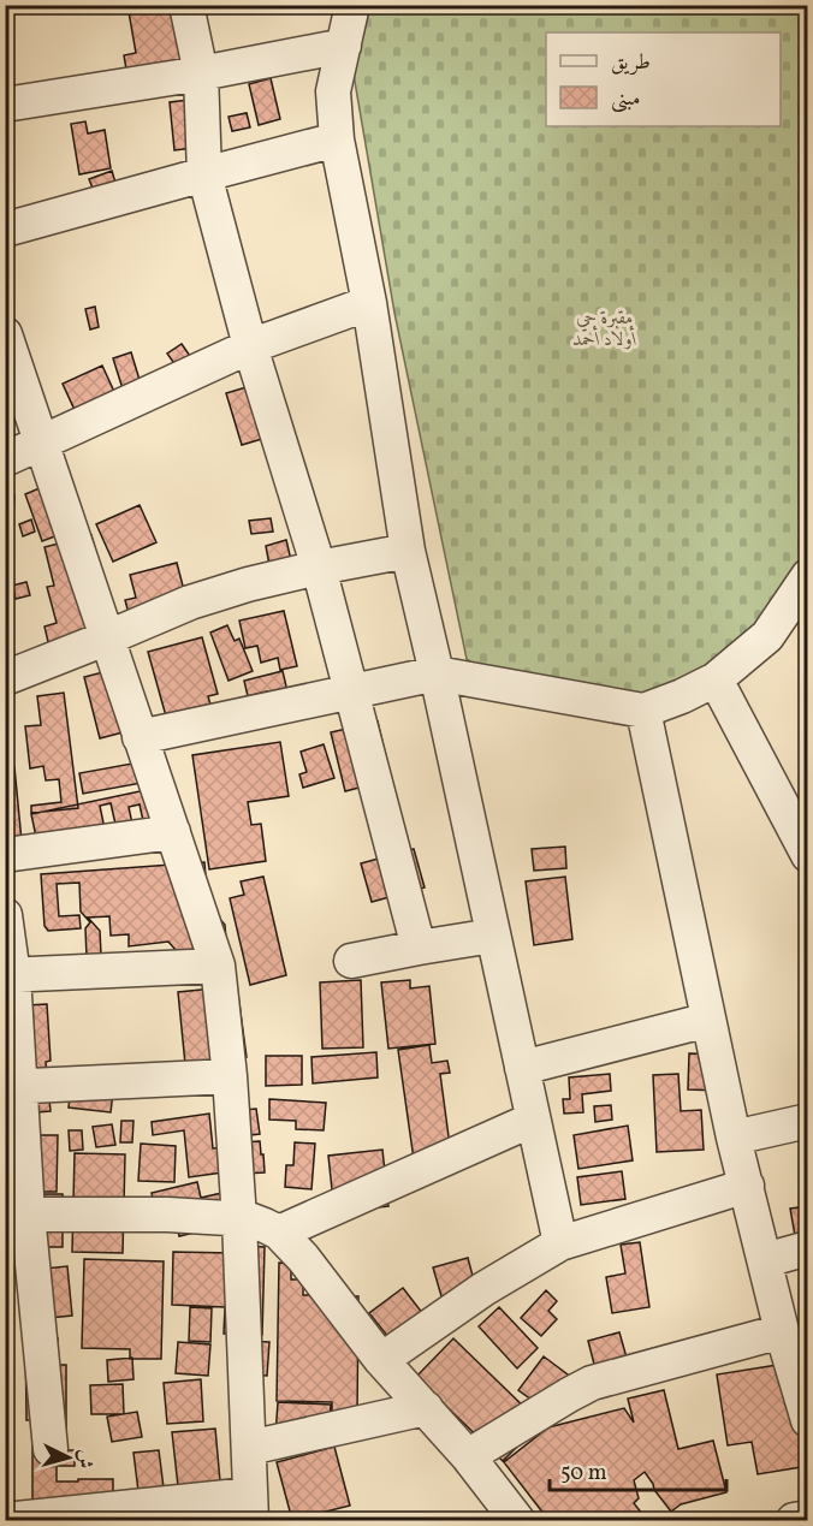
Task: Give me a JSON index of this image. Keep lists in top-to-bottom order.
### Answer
{
  "parks": ["مقبرة حي أولاد أحمد"],
  "legend": ["طريق", "مبنى"],
  "scale_bar": "50 m",
  "north": "right"
}
